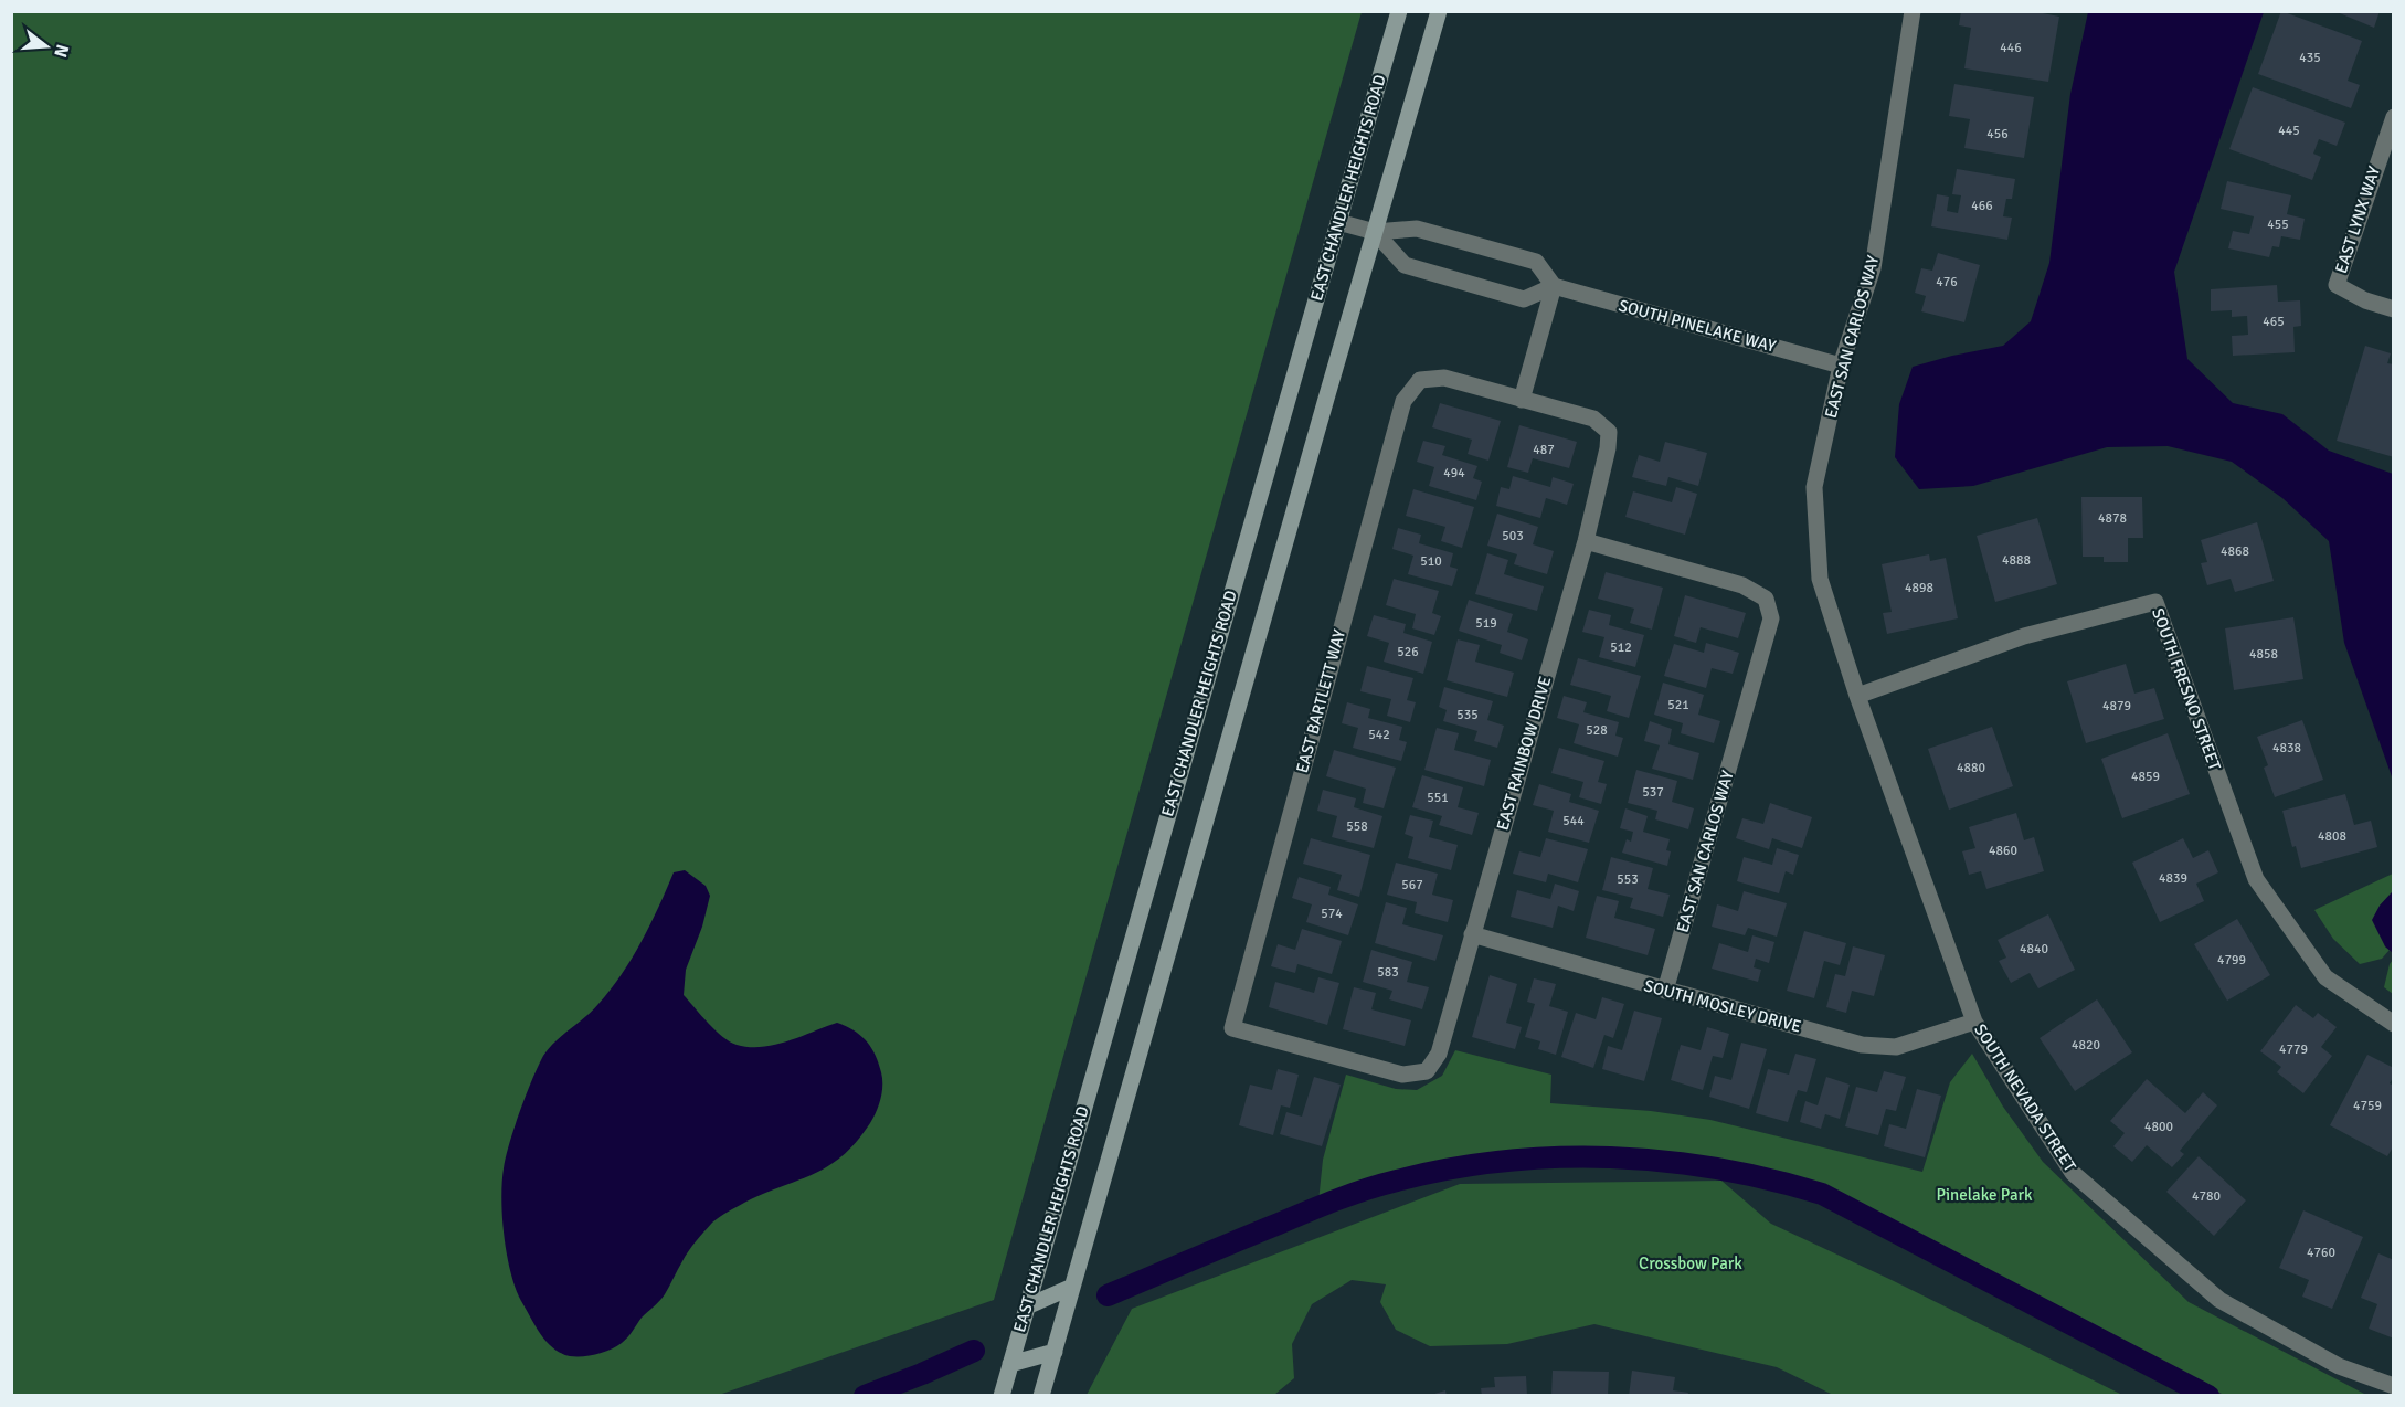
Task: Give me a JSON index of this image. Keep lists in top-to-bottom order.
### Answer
{
  "streets": {
    "main road": ["EAST CHANDLER HEIGHTS ROAD"],
    "street": [
      "EAST LYNX WAY",
      "SOUTH PINELAKE WAY",
      "EAST SAN CARLOS WAY",
      "SOUTH FRESNO STREET",
      "EAST BARTLETT WAY",
      "EAST RAINBOW DRIVE",
      "SOUTH MOSLEY DRIVE",
      "SOUTH NEVADA STREET"
    ]
  },
  "crossings": [
    ["SOUTH PINELAKE WAY", "EAST SAN CARLOS WAY"],
    ["EAST SAN CARLOS WAY", "SOUTH FRESNO STREET"],
    ["EAST SAN CARLOS WAY", "EAST RAINBOW DRIVE"],
    ["EAST SAN CARLOS WAY", "SOUTH MOSLEY DRIVE"],
    ["EAST SAN CARLOS WAY", "SOUTH NEVADA STREET"],
    ["SOUTH FRESNO STREET", "SOUTH NEVADA STREET"],
    ["EAST BARTLETT WAY", "EAST RAINBOW DRIVE"],
    ["EAST RAINBOW DRIVE", "SOUTH MOSLEY DRIVE"],
    ["SOUTH MOSLEY DRIVE", "SOUTH NEVADA STREET"]
  ],
  "parks": ["Pinelake Park", "Crossbow Park"],
  "house_numbers": [
    "446",
    "435",
    "445",
    "456",
    "466",
    "455",
    "476",
    "465",
    "487",
    "494",
    "4878",
    "503",
    "4868",
    "4888",
    "510",
    "4898",
    "519",
    "512",
    "526",
    "4858",
    "521",
    "4879",
    "535",
    "528",
    "542",
    "4838",
    "4880",
    "4859",
    "537",
    "551",
    "544",
    "558",
    "4808",
    "4860",
    "4839",
    "553",
    "567",
    "574",
    "4840",
    "4799",
    "583",
    "4820",
    "4779",
    "4759",
    "4800",
    "4780",
    "4760"
  ],
  "north": "right"
}
